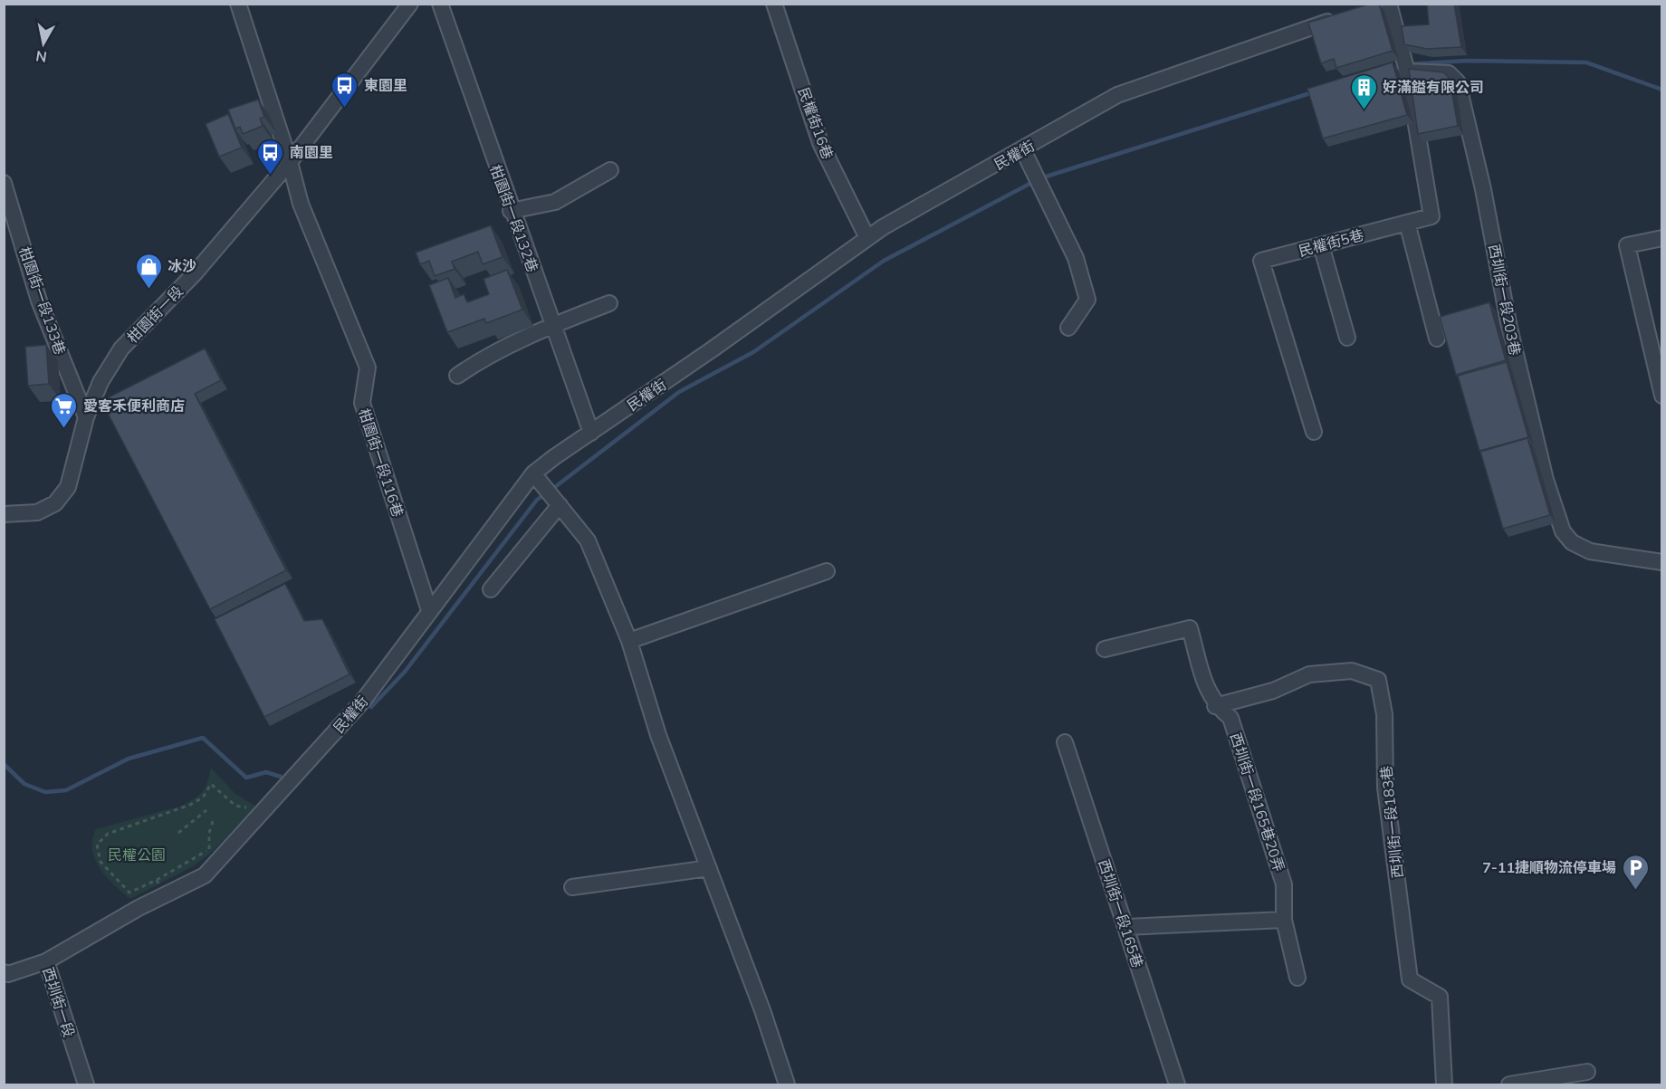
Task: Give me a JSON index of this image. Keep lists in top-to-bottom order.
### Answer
{
  "streets": {
    "street": [
      "民權街16巷",
      "民權街",
      "柑園街一段132巷",
      "民權街5巷",
      "西圳街一段203巷",
      "柑園街一段133巷",
      "柑園街一段",
      "柑園街一段116巷",
      "西圳街一段165巷20弄",
      "西圳街一段183巷",
      "西圳街一段165巷",
      "西圳街一段"
    ]
  },
  "crossings": [
    ["民權街16巷", "民權街"],
    ["民權街", "柑園街一段132巷"],
    ["民權街", "柑園街一段116巷"],
    ["民權街", "西圳街一段"],
    ["民權街5巷", "西圳街一段203巷"],
    ["柑園街一段133巷", "柑園街一段"],
    ["柑園街一段", "柑園街一段116巷"],
    ["西圳街一段165巷20弄", "西圳街一段183巷"]
  ],
  "parks": ["民權公園"],
  "places": {
    "bus stop": ["東園里", "南園里"],
    "building": ["好滿鎰有限公司"],
    "shop": ["冰沙"],
    "supermarket": ["愛客禾便利商店"],
    "parking": ["7-11捷順物流停車場"]
  },
  "north": "bottom"
}
